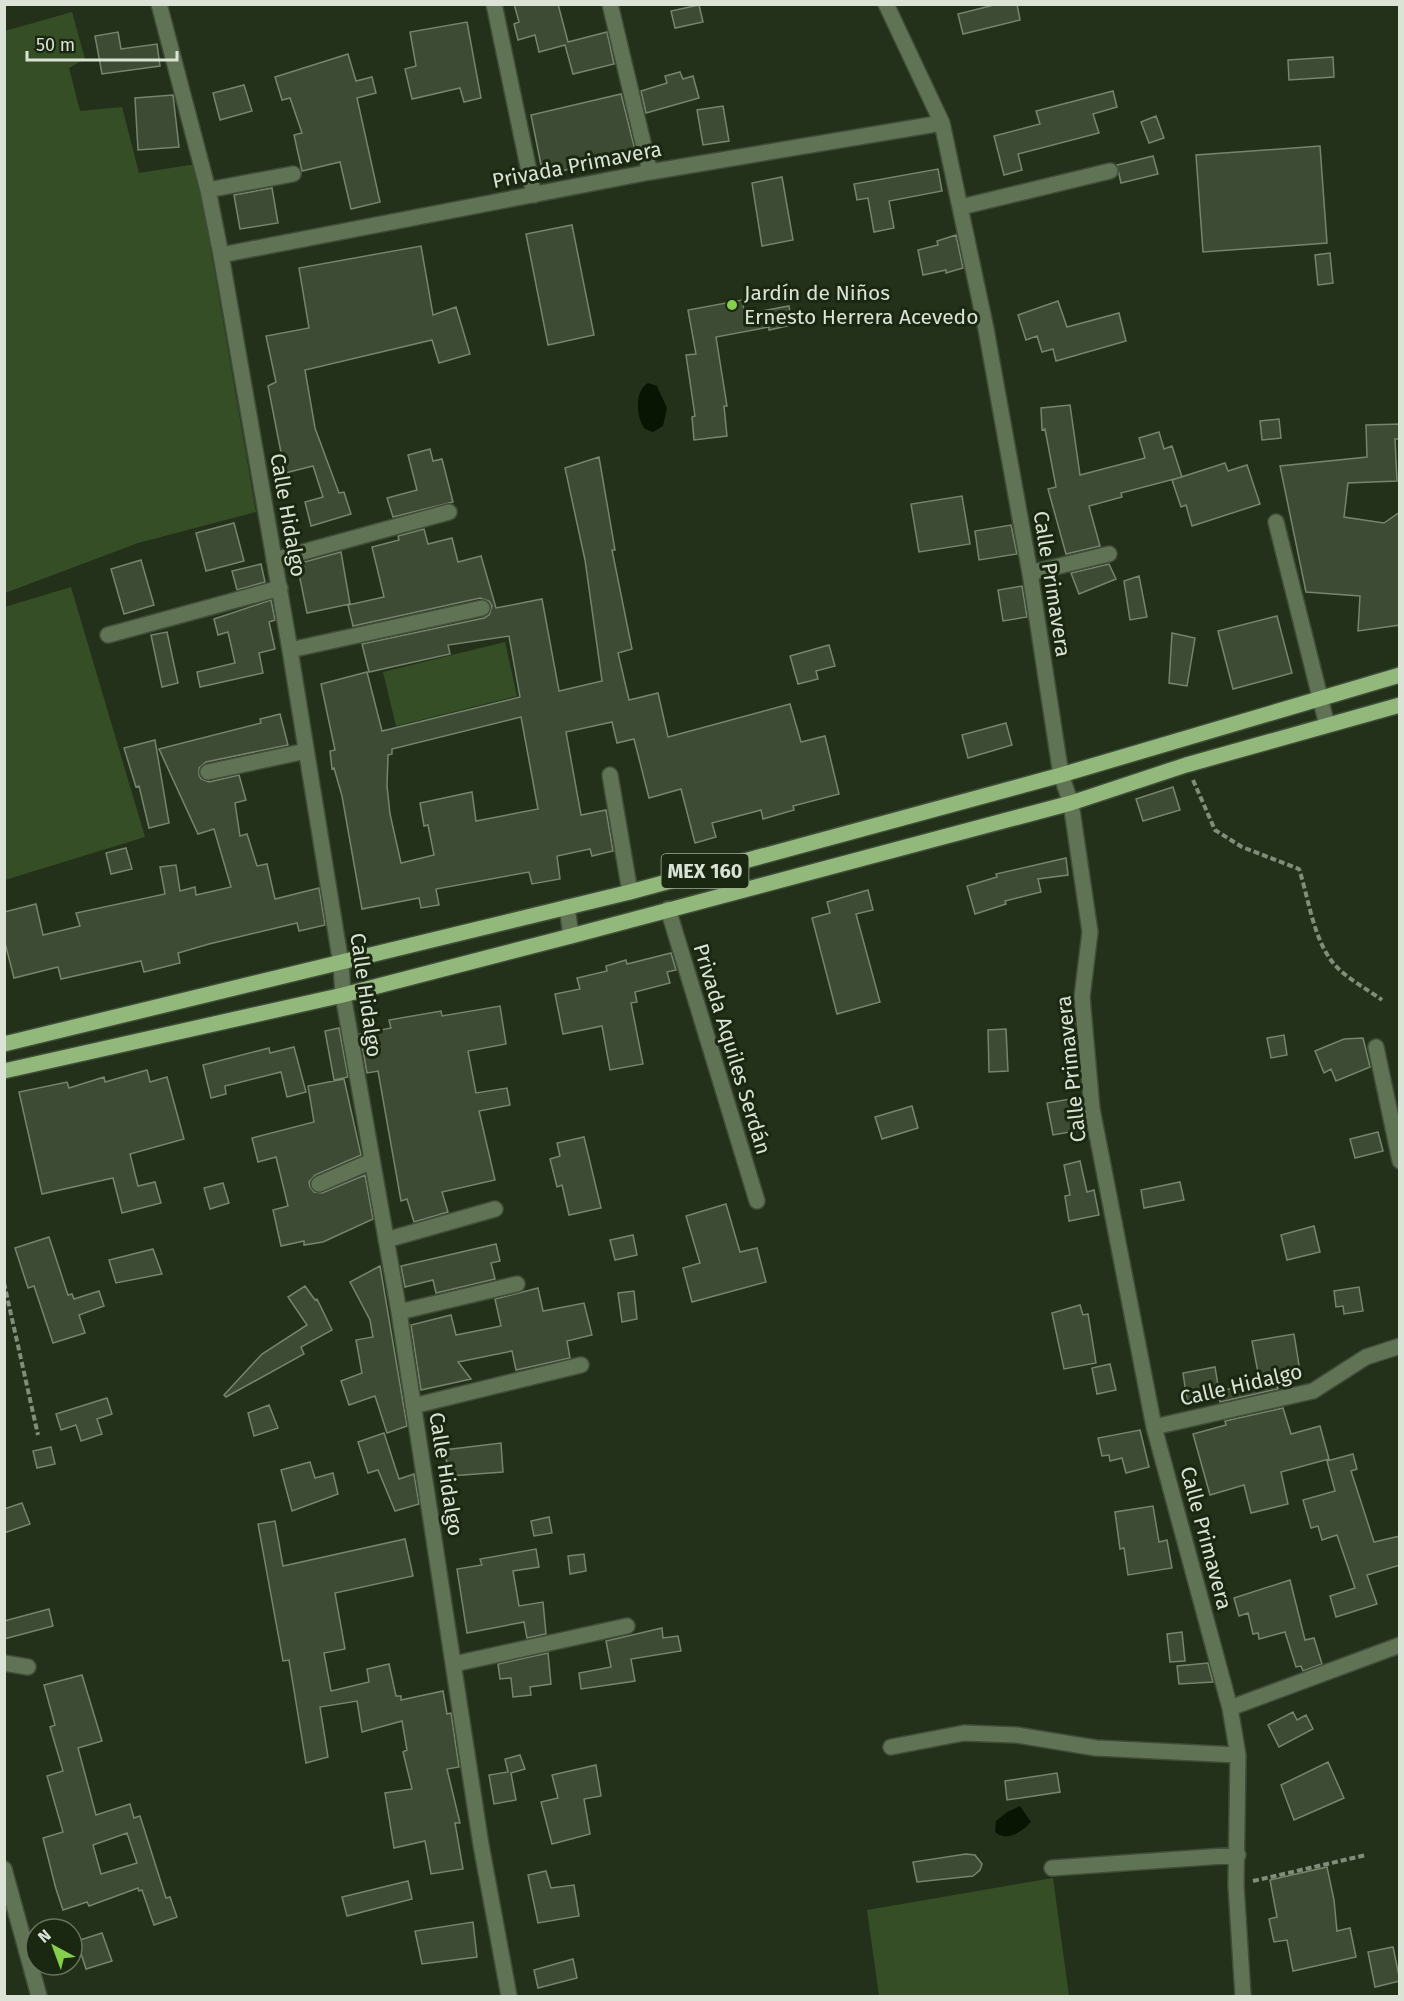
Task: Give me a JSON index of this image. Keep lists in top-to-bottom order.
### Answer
{
  "streets": {
    "main road": ["MEX 160"],
    "street": [
      "Privada Primavera",
      "Calle Hidalgo",
      "Calle Primavera",
      "Privada Aquiles Serdán"
    ]
  },
  "crossings": [
    ["Privada Primavera", "Calle Hidalgo"],
    ["Privada Primavera", "Calle Primavera"],
    ["Calle Hidalgo", "Calle Primavera"],
    ["Calle Hidalgo", "MEX 160"],
    ["Calle Primavera", "MEX 160"],
    ["MEX 160", "Privada Aquiles Serdán"]
  ],
  "places": ["Jardín de Niños Ernesto Herrera Acevedo"],
  "scale_bar": "50 m",
  "north": "top left"
}
